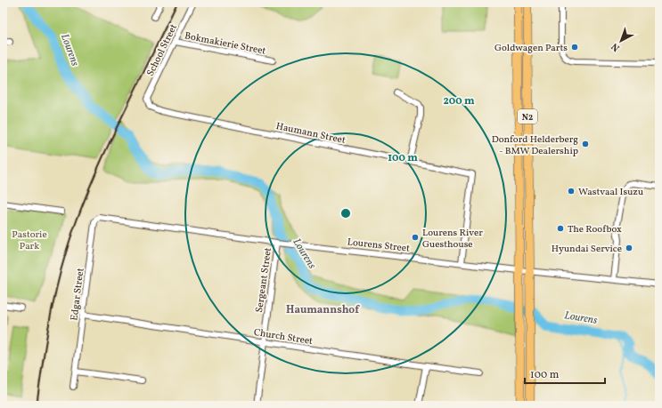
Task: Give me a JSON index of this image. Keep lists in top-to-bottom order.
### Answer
{
  "streets": {
    "highway": ["N2"],
    "street": [
      "Bokmakierie Street",
      "School Street",
      "Haumann Street",
      "Lourens Street",
      "Sergeant Street",
      "Edgar Street",
      "Church Street"
    ]
  },
  "crossings": [
    ["Bokmakierie Street", "School Street"],
    ["School Street", "Haumann Street"],
    ["N2", "Lourens Street"],
    ["Haumann Street", "Lourens Street"],
    ["Lourens Street", "Sergeant Street"],
    ["Lourens Street", "Edgar Street"],
    ["Sergeant Street", "Church Street"],
    ["Edgar Street", "Church Street"]
  ],
  "districts": ["Haumannshof"],
  "water": ["Lourens"],
  "parks": ["Pastorie Park"],
  "places": [
    "Goldwagen Parts",
    "Donford Helderberg - BMW Dealership",
    "Wastvaal Isuzu",
    "The Roofbox",
    "Lourens River Guesthouse",
    "Hyundai Service"
  ],
  "scale_bar": "100 m",
  "north": "bottom left",
  "rings": ["200 m", "100 m"]
}
